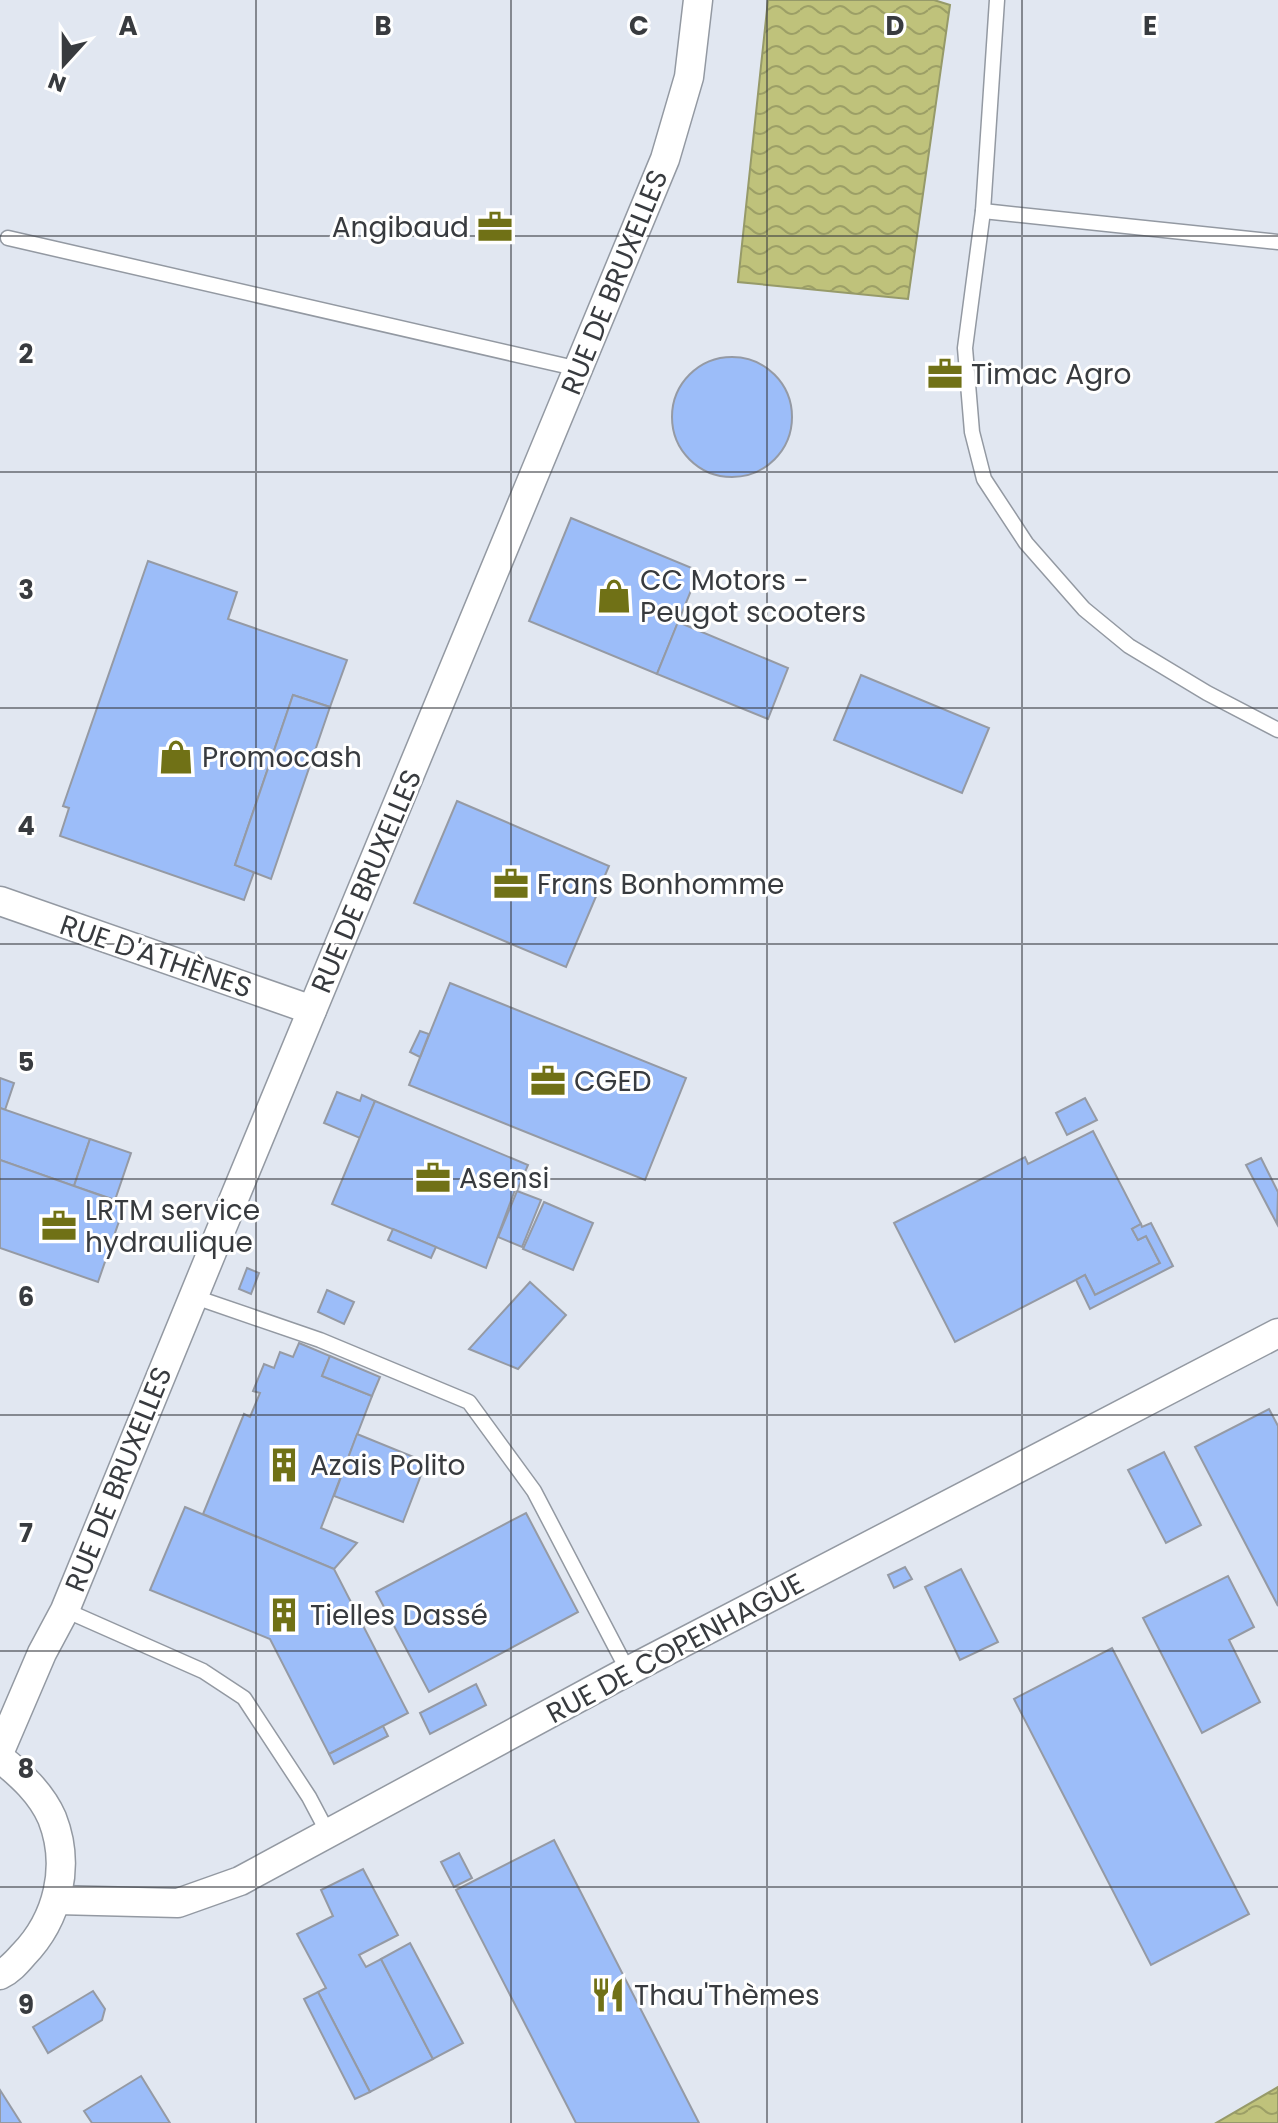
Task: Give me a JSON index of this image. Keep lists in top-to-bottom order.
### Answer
{
  "streets": {
    "street": ["RUE DE BRUXELLES", "RUE D'ATHÈNES", "RUE DE COPENHAGUE"]
  },
  "crossings": [
    ["RUE DE BRUXELLES", "RUE D'ATHÈNES"]
  ],
  "places": {
    "office": [
      "Angibaud",
      "Timac Agro",
      "Frans Bonhomme",
      "CGED",
      "Asensi",
      "LRTM service hydraulique"
    ],
    "shop": ["CC Motors - Peugot scooters", "Promocash"],
    "building": ["Azais Polito", "Tielles Dassé"],
    "restaurant": ["Thau'Thèmes"]
  },
  "north": "bottom",
  "grid": {
    "columns": [
      "A",
      "B",
      "C",
      "D",
      "E"
    ],
    "rows": [
      "2",
      "3",
      "4",
      "5",
      "6",
      "7",
      "8",
      "9"
    ]
  }
}
